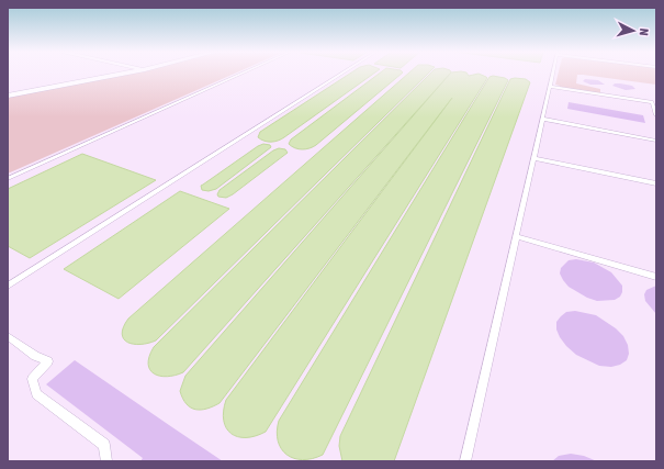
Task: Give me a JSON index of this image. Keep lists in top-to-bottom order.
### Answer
{
  "north": "right"
}
